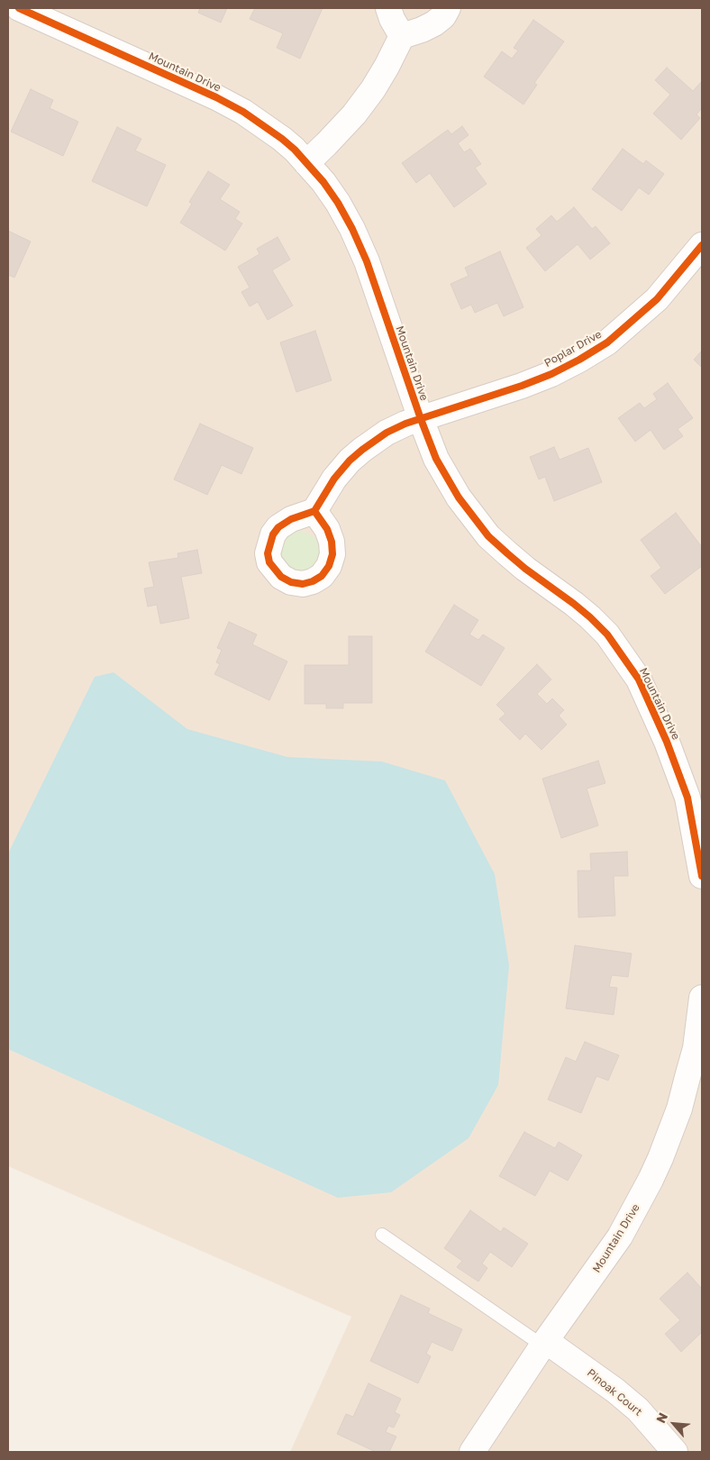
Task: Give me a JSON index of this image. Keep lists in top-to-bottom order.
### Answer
{
  "streets": {
    "street": ["Mountain Drive", "Poplar Drive", "Pinoak Court"]
  },
  "crossings": [
    ["Mountain Drive", "Poplar Drive"],
    ["Mountain Drive", "Pinoak Court"]
  ],
  "north": "top left"
}
